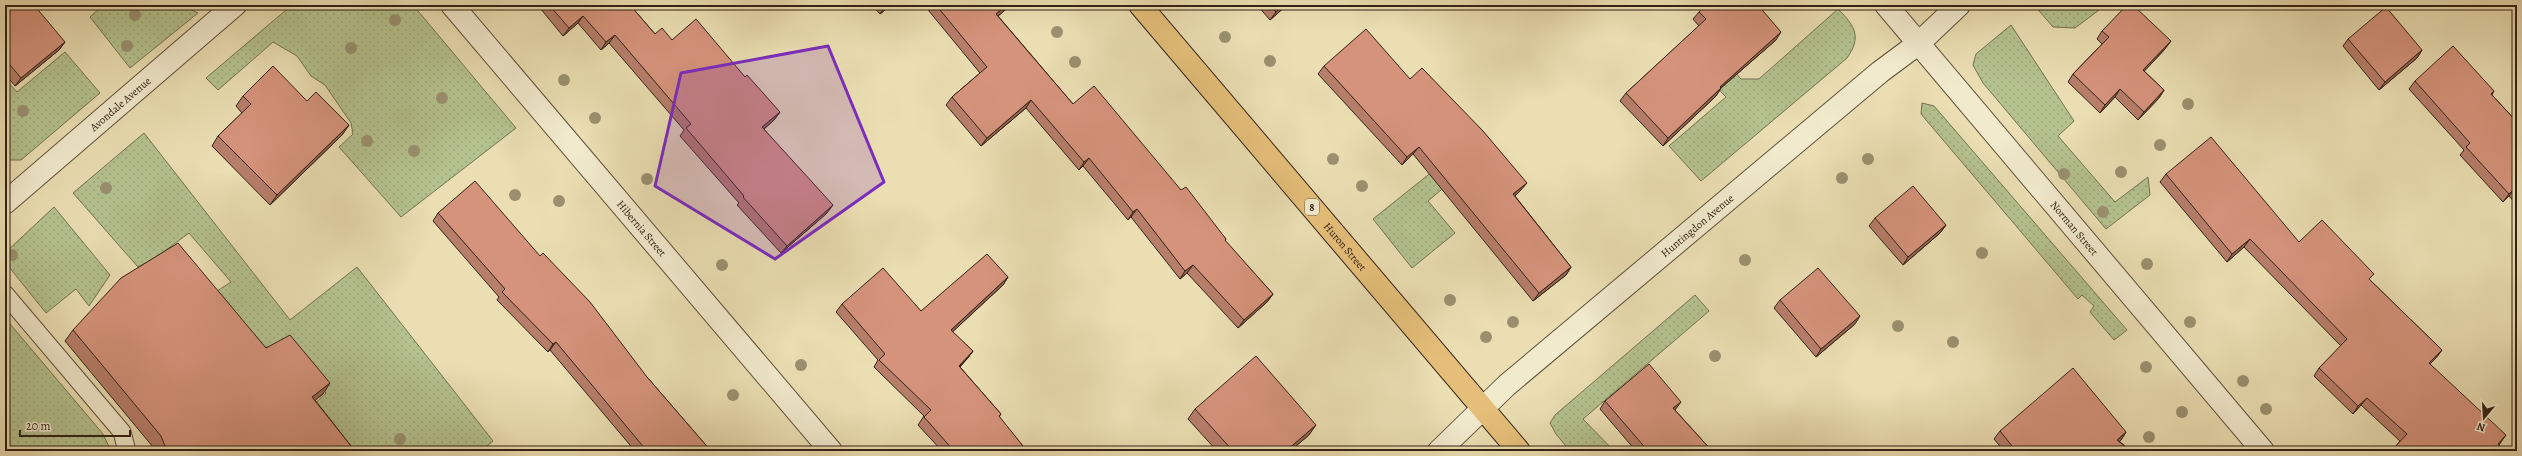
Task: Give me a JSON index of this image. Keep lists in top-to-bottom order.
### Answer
{
  "streets": {
    "main road": ["8", "Huron Street"],
    "street": [
      "Avondale Avenue",
      "Huntingdon Avenue",
      "Hibernia Street",
      "Norman Street"
    ]
  },
  "crossings": [
    ["Huntingdon Avenue", "Norman Street"],
    ["Huntingdon Avenue", "Huron Street"]
  ],
  "scale_bar": "20 m",
  "north": "bottom"
}
